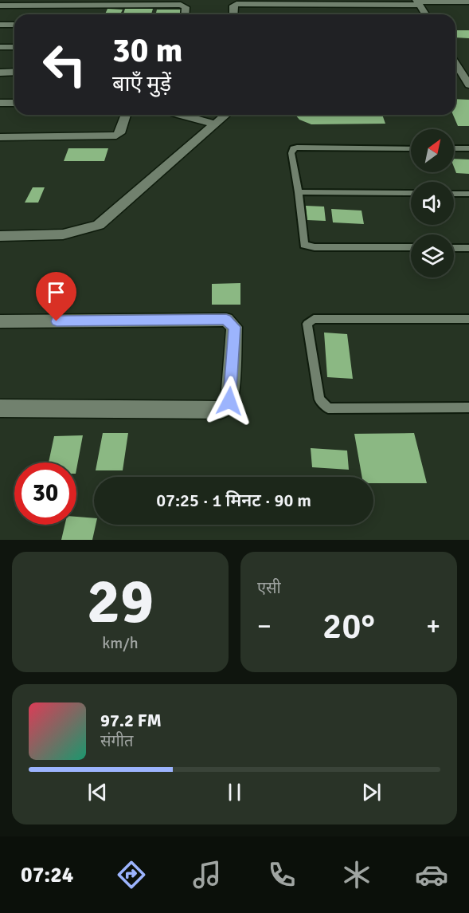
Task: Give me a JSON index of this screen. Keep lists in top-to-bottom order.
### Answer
{
  "north": "top right",
  "page": {
    "turn": ["30 m", "बाएँ मुड़ें"],
    "limit": "30",
    "trip": "07:25 · 1 मिनट · 90 m",
    "tile": [
      ["29", "km/h"],
      "एसी"
    ],
    "heat": ["−", "20°", "+"],
    "song": ["97.2 FM", "संगीत"],
    "tabs": "07:24"
  }
}
